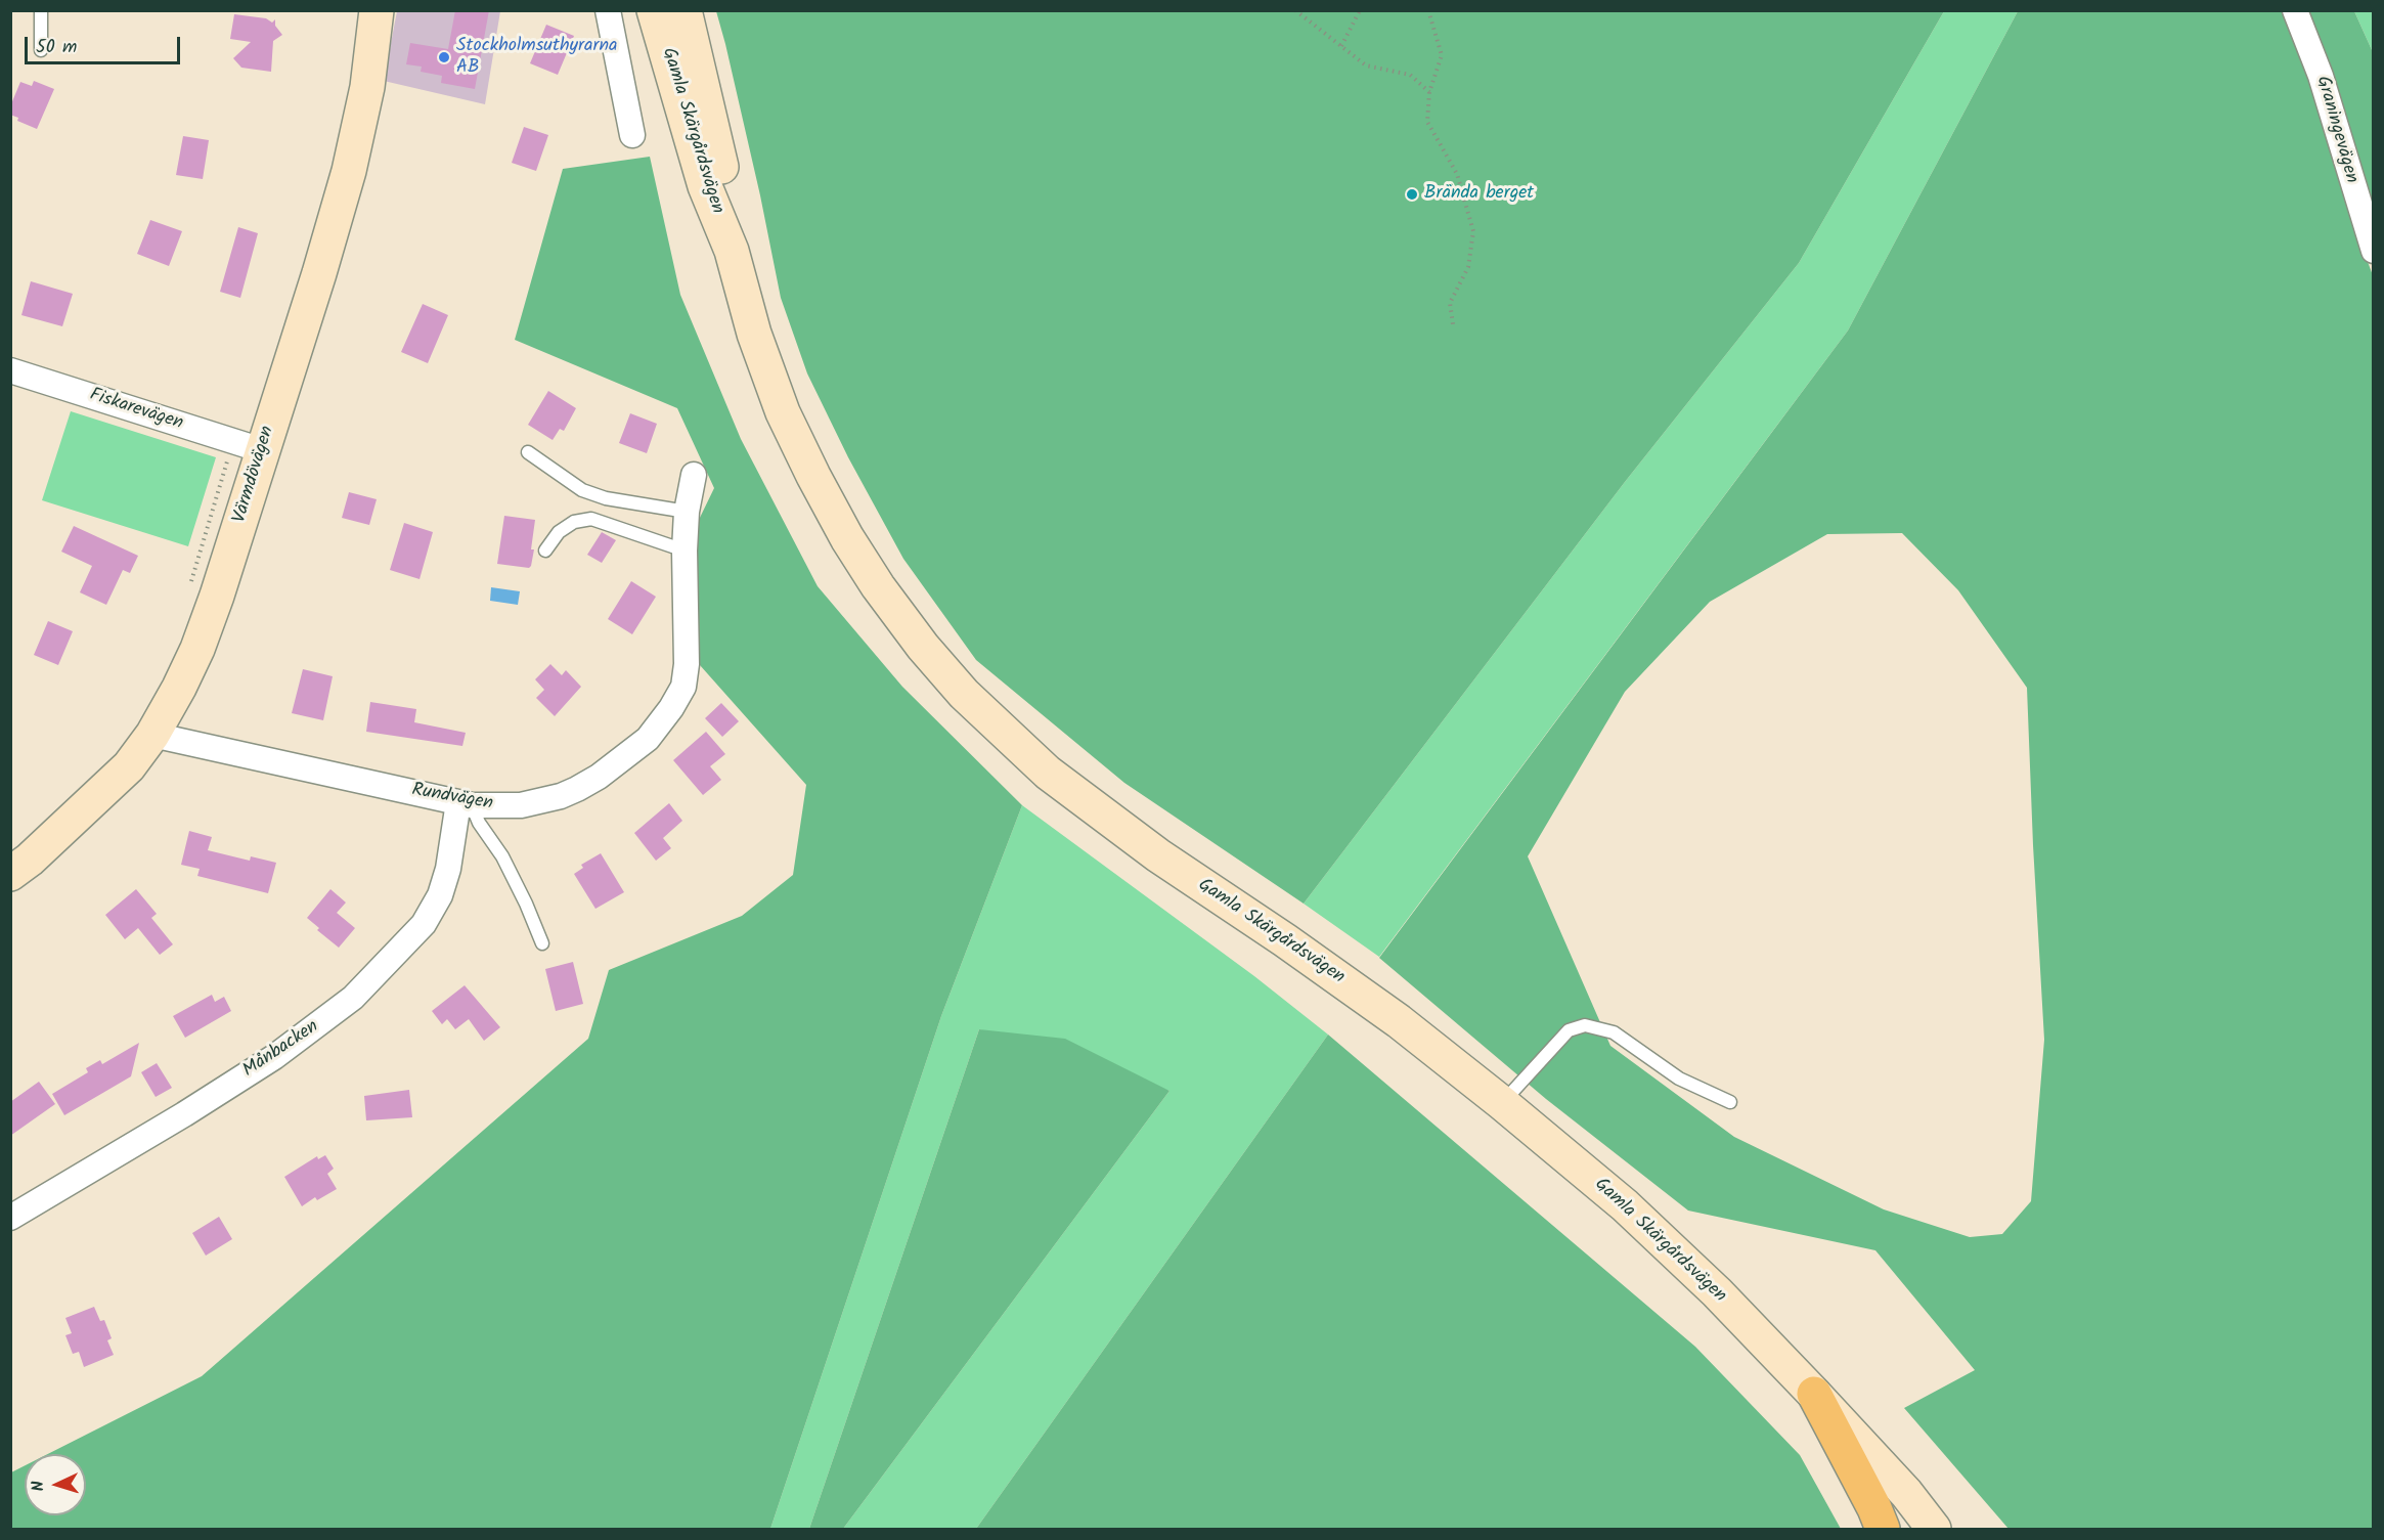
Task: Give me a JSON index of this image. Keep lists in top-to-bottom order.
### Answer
{
  "streets": {
    "main road": ["Gamla Skärgårdsvägen", "Värmdövägen"],
    "street": [
      "Graningevägen",
      "Fiskarevägen",
      "Rundvägen",
      "Månbacken"
    ]
  },
  "crossings": [
    ["Fiskarevägen", "Värmdövägen"],
    ["Värmdövägen", "Rundvägen"],
    ["Rundvägen", "Månbacken"]
  ],
  "places": ["Stockholmsuthyrarna AB", "Brända berget"],
  "scale_bar": "50 m",
  "north": "left"
}
